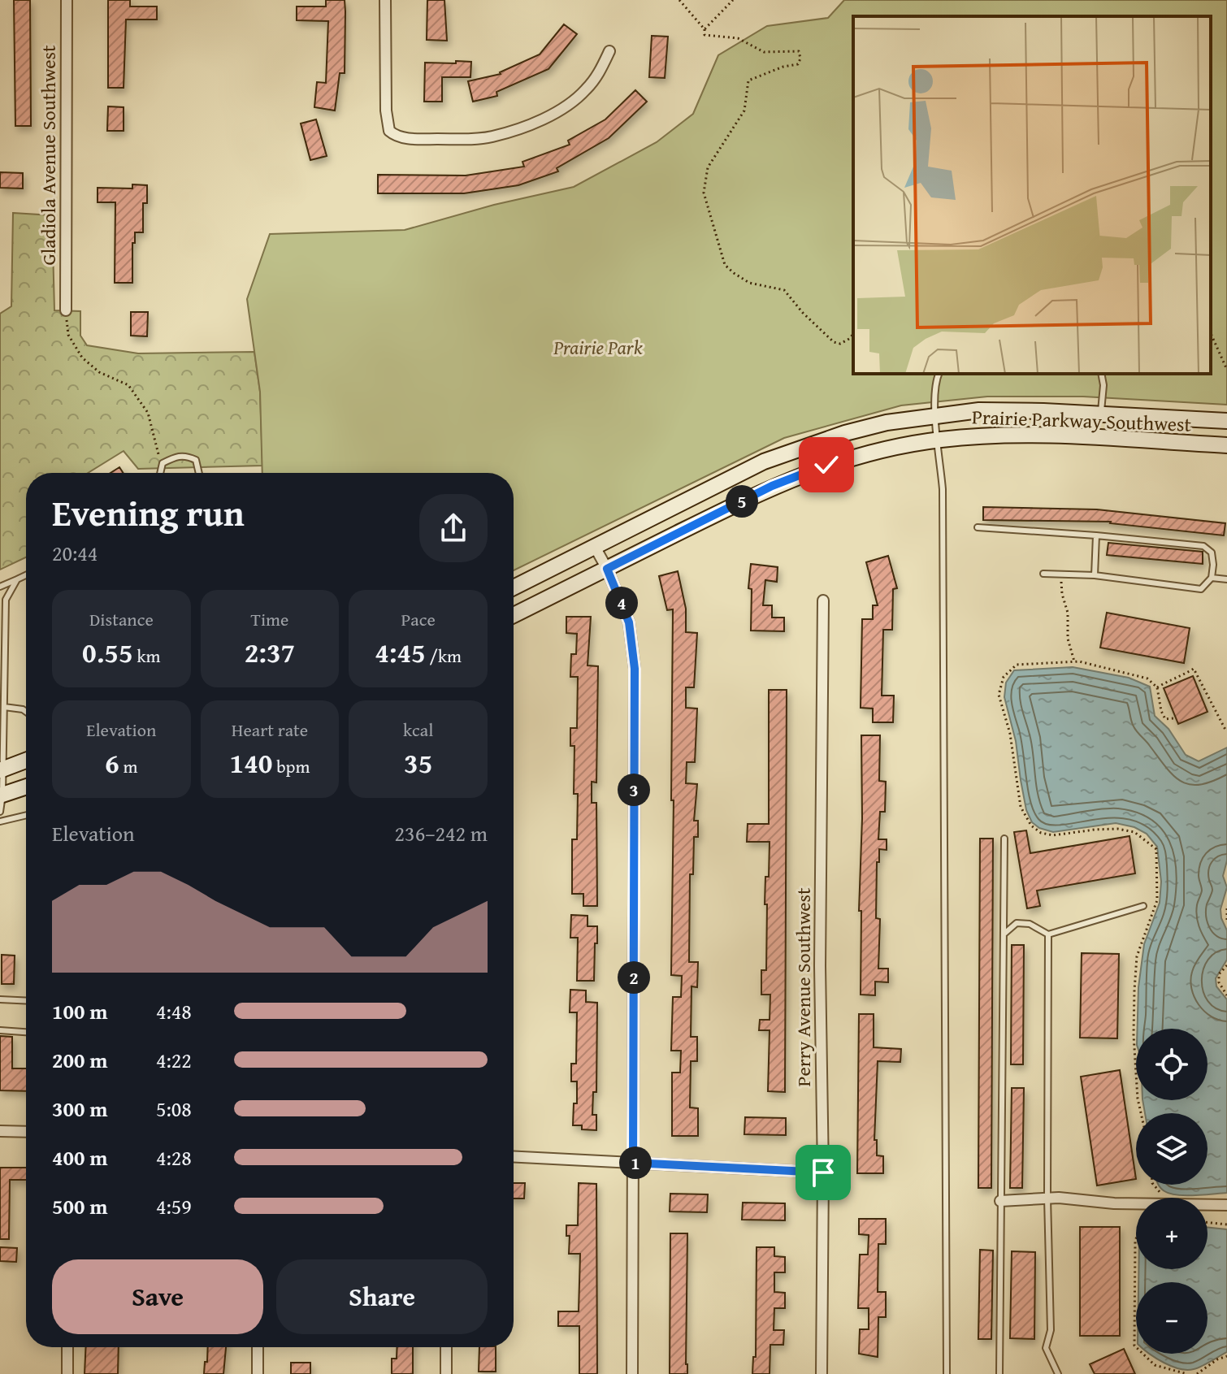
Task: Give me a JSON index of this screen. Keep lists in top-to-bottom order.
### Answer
{
  "streets": {
    "street": ["Gladiola Avenue Southwest", "Prairie Parkway Southwest", "Perry Avenue Southwest"]
  },
  "parks": ["Prairie Park"],
  "page": {
    "heading": ["Evening run", "20:44"],
    "pins": [
      "5",
      "4",
      "3",
      "2",
      "1"
    ],
    "stats": [
      ["Distance", "0.55 km"],
      ["Time", "2:37"],
      ["Pace", "4:45 /km"],
      ["Elevation", "6 m"],
      ["Heart rate", "140 bpm"],
      ["kcal", "35"]
    ],
    "chart": ["Elevation", "236–242 m"],
    "list": [
      {
        "name": "100 m",
        "note": "4:48"
      },
      {
        "name": "200 m",
        "note": "4:22"
      },
      {
        "name": "300 m",
        "note": "5:08"
      },
      {
        "name": "400 m",
        "note": "4:28"
      },
      {
        "name": "500 m",
        "note": "4:59"
      }
    ],
    "map_buttons": ["+", "−"],
    "buttons": ["Save", "Share"]
  }
}
